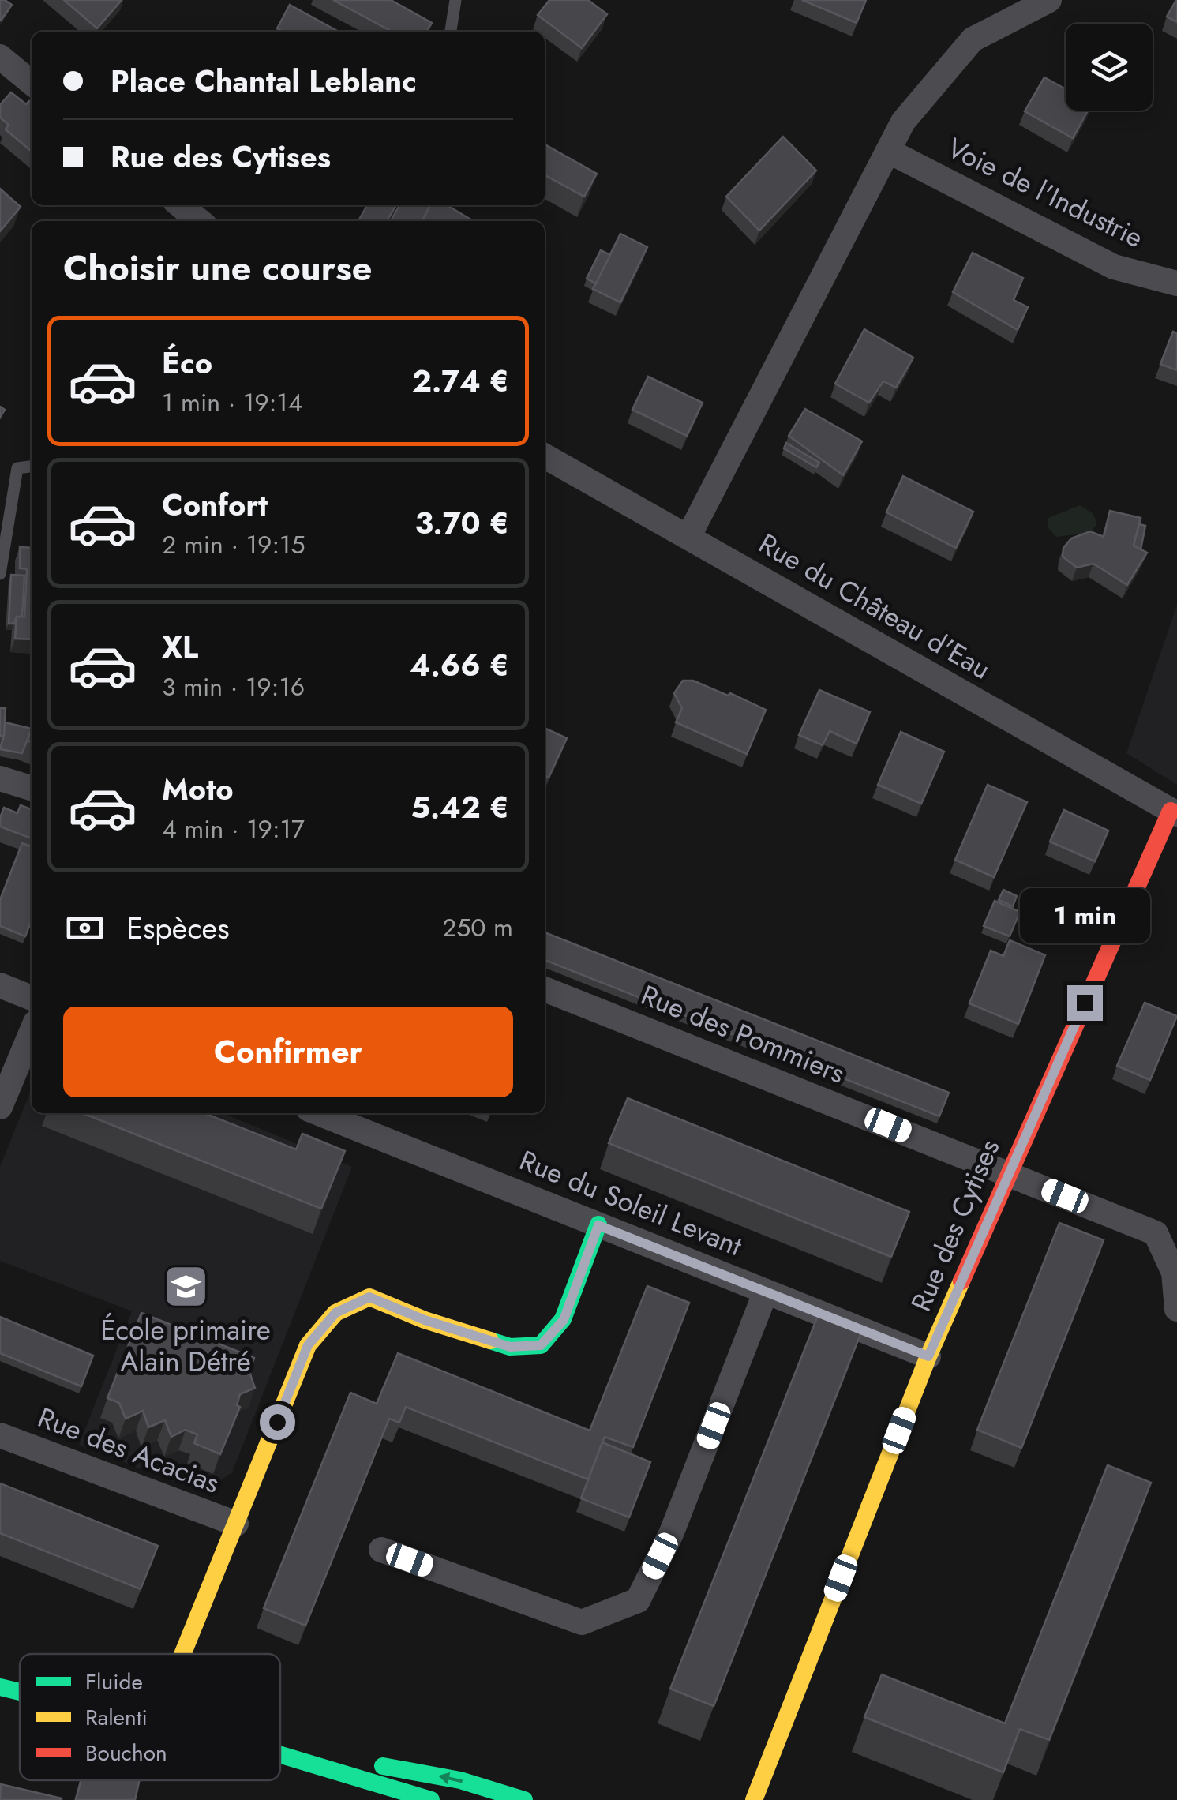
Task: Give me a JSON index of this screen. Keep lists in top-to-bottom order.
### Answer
{
  "streets": {
    "street": [
      "Voie de l'Industrie",
      "Rue du Château d'Eau",
      "Rue des Pommiers",
      "Rue du Soleil Levant",
      "Rue des Cytises",
      "Rue des Acacias"
    ]
  },
  "crossings": [
    ["Rue du Château d'Eau", "Rue des Cytises"],
    ["Rue des Pommiers", "Rue des Cytises"],
    ["Rue du Soleil Levant", "Rue des Cytises"]
  ],
  "places": {
    "school or university": ["École primaire Alain Détré"]
  },
  "legend": ["Fluide", "Ralenti", "Bouchon"],
  "page": {
    "banner": ["Place Chantal Leblanc", "Rue des Cytises"],
    "heading": "Choisir une course",
    "list": [
      {
        "name": "Éco",
        "note": "1 min · 19:14",
        "value": "2.74 €"
      },
      {
        "name": "Confort",
        "note": "2 min · 19:15",
        "value": "3.70 €"
      },
      {
        "name": "XL",
        "note": "3 min · 19:16",
        "value": "4.66 €"
      },
      {
        "name": "Moto",
        "note": "4 min · 19:17",
        "value": "5.42 €"
      }
    ],
    "pay": ["Espèces", "250 m"],
    "bubble": "1 min",
    "buttons": "Confirmer"
  }
}
